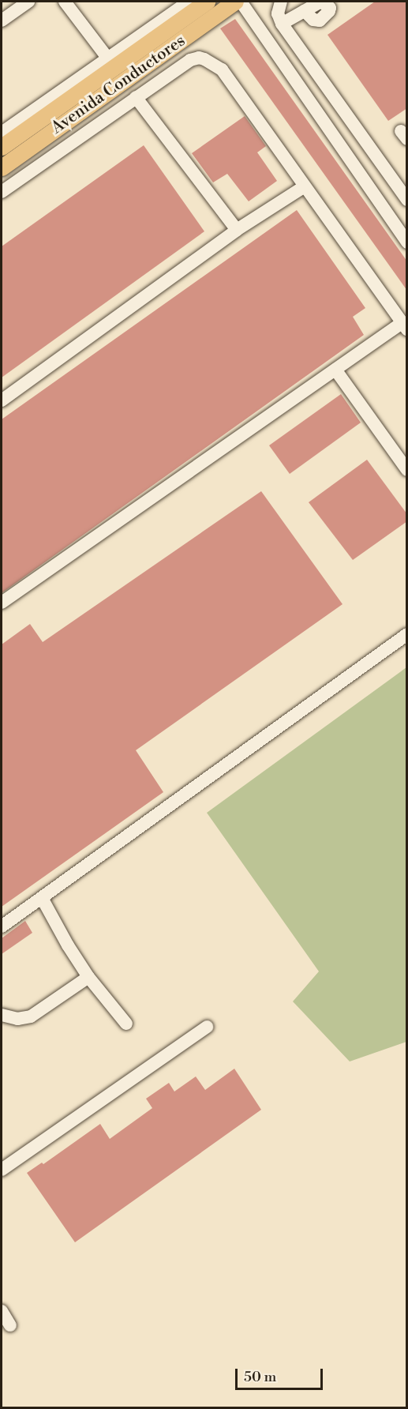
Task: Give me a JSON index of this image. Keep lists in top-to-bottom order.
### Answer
{
  "streets": {
    "main road": ["Avenida Conductores"]
  },
  "scale_bar": "50 m"
}
